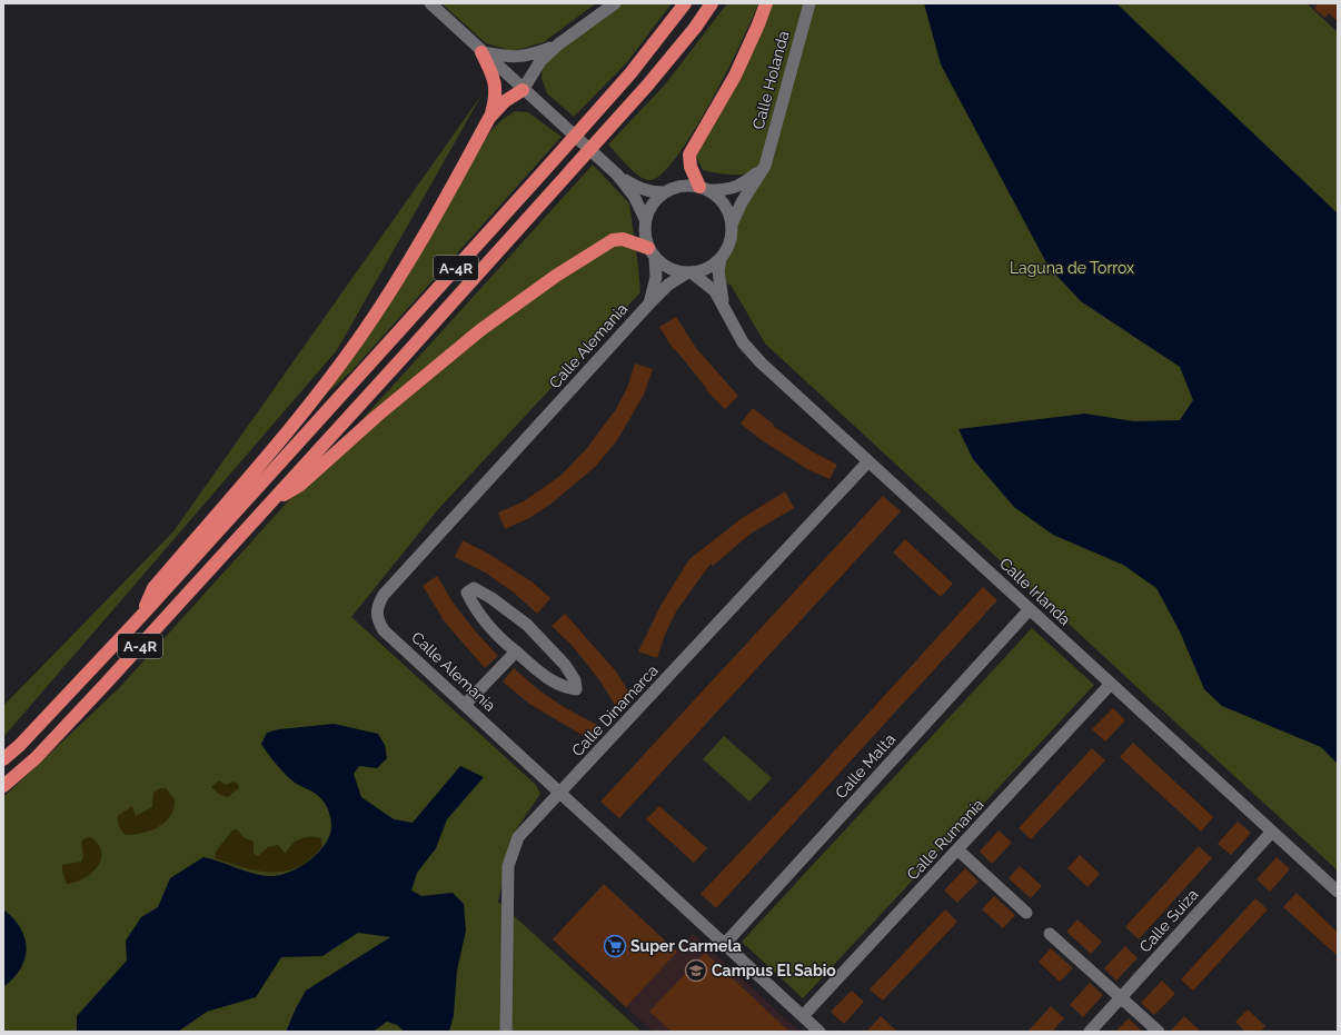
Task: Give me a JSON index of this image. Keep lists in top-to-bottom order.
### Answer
{
  "streets": {
    "highway": ["A-4R"],
    "street": [
      "Calle Holanda",
      "Calle Alemania",
      "Calle Irlanda",
      "Calle Dinamarca",
      "Calle Malta",
      "Calle Rumanía",
      "Calle Suiza"
    ]
  },
  "crossings": [
    ["Calle Holanda", "Calle Alemania"],
    ["Calle Holanda", "Calle Irlanda"],
    ["Calle Alemania", "Calle Irlanda"],
    ["Calle Alemania", "Calle Dinamarca"],
    ["Calle Alemania", "Calle Malta"],
    ["Calle Alemania", "Calle Rumanía"],
    ["Calle Irlanda", "Calle Dinamarca"],
    ["Calle Irlanda", "Calle Malta"],
    ["Calle Irlanda", "Calle Rumanía"],
    ["Calle Irlanda", "Calle Suiza"]
  ],
  "parks": ["Laguna de Torrox"],
  "places": {
    "supermarket": ["Super Carmela"],
    "school or university": ["Campus El Sabio"]
  }
}
